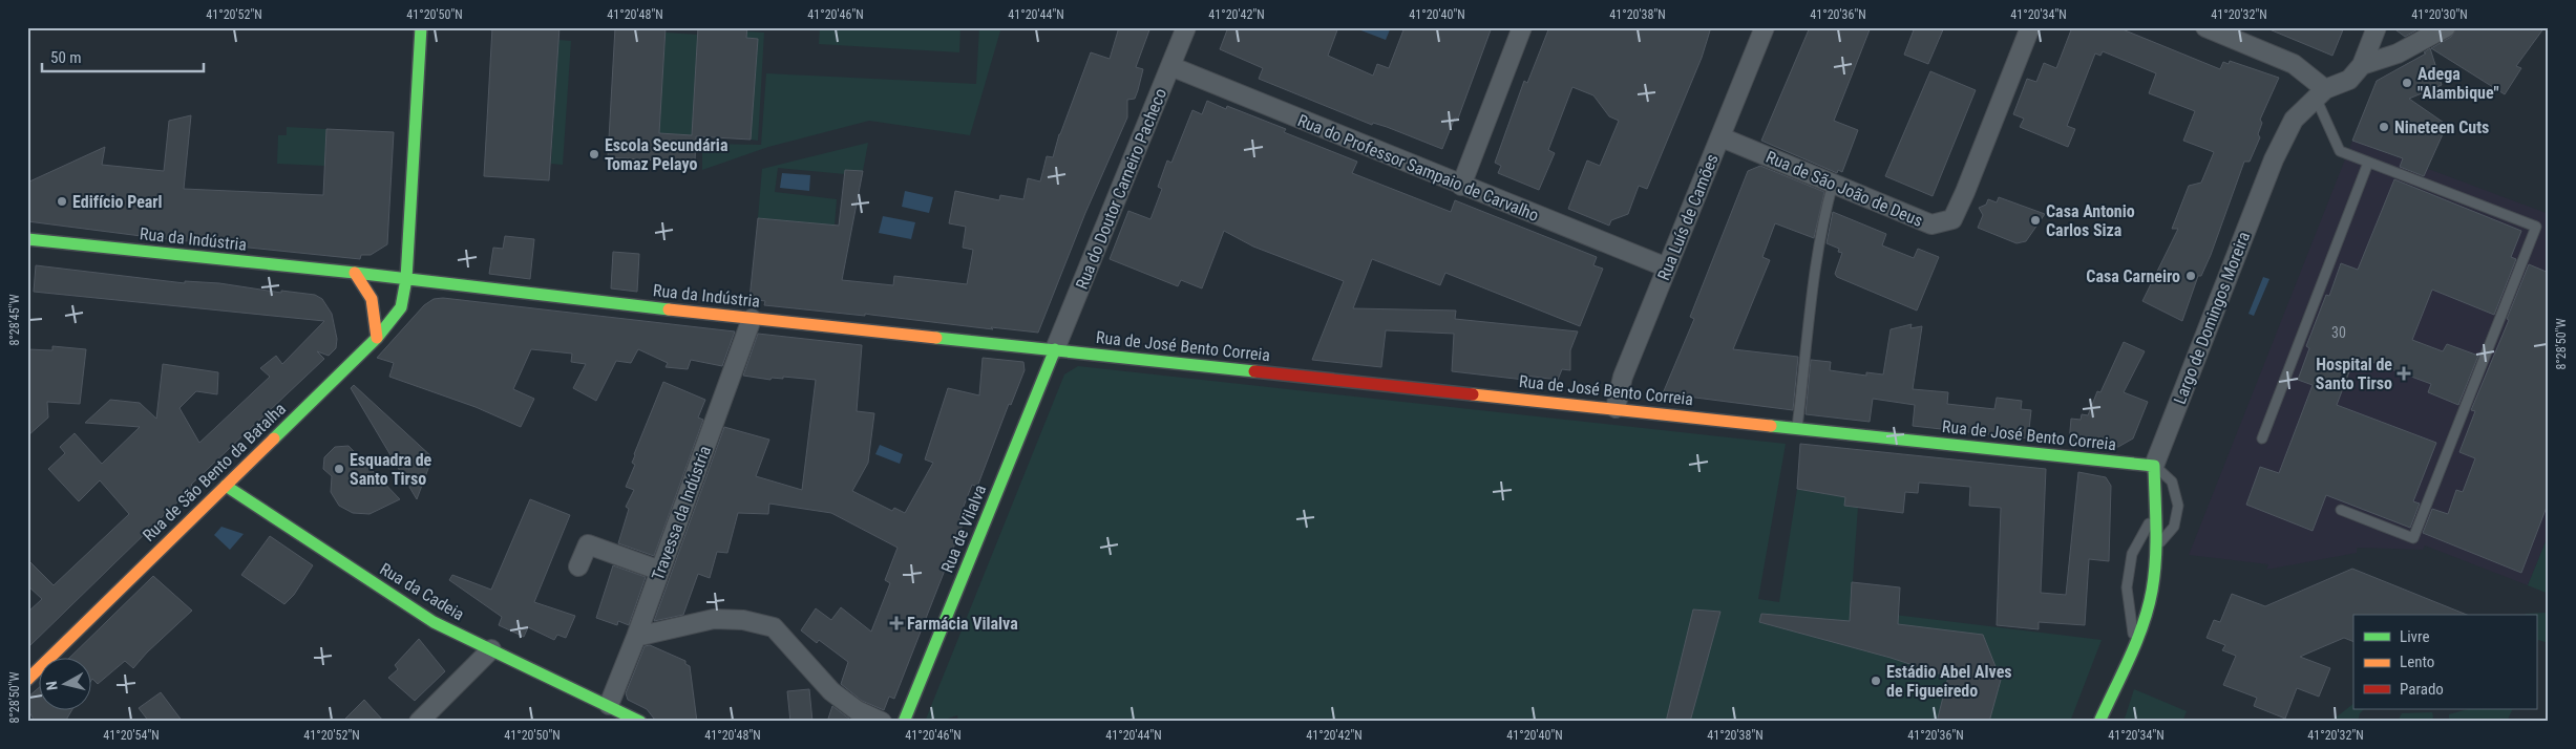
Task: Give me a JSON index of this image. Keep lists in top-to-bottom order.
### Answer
{
  "streets": {
    "street": [
      "Rua do Professor Sampaio de Carvalho",
      "Rua do Doutor Carneiro Pacheco",
      "Rua de São João de Deus",
      "Rua Luís de Camões",
      "Rua da Indústria",
      "Largo de Domingos Moreira",
      "Rua de José Bento Correia",
      "Rua de São Bento da Batalha",
      "Travessa da Indústria",
      "Rua de Vilalva",
      "Rua da Cadeia"
    ]
  },
  "crossings": [
    ["Rua do Professor Sampaio de Carvalho", "Rua do Doutor Carneiro Pacheco"],
    ["Rua do Professor Sampaio de Carvalho", "Rua Luís de Camões"],
    ["Rua do Doutor Carneiro Pacheco", "Rua da Indústria"],
    ["Rua do Doutor Carneiro Pacheco", "Rua de José Bento Correia"],
    ["Rua do Doutor Carneiro Pacheco", "Rua de Vilalva"],
    ["Rua de São João de Deus", "Rua Luís de Camões"],
    ["Rua Luís de Camões", "Rua de José Bento Correia"],
    ["Rua da Indústria", "Rua de José Bento Correia"],
    ["Rua da Indústria", "Rua de São Bento da Batalha"],
    ["Rua da Indústria", "Travessa da Indústria"],
    ["Rua da Indústria", "Rua de Vilalva"],
    ["Largo de Domingos Moreira", "Rua de José Bento Correia"],
    ["Rua de José Bento Correia", "Rua de Vilalva"],
    ["Rua de São Bento da Batalha", "Rua da Cadeia"],
    ["Travessa da Indústria", "Rua da Cadeia"]
  ],
  "places": {
    "other": [
      "Adega \"Alambique\"",
      "Nineteen Cuts",
      "Escola Secundária Tomaz Pelayo",
      "Edifício Pearl",
      "Casa Antonio Carlos Siza",
      "Casa Carneiro",
      "Esquadra de Santo Tirso",
      "Estádio Abel Alves de Figueiredo"
    ],
    "health": ["Hospital de Santo Tirso", "Farmácia Vilalva"]
  },
  "house_numbers": ["30"],
  "legend": ["Livre", "Lento", "Parado"],
  "scale_bar": "50 m",
  "north": "left",
  "coordinates": [
    "41°20'52\"N",
    "41°20'50\"N",
    "41°20'48\"N",
    "41°20'46\"N",
    "41°20'44\"N",
    "41°20'42\"N",
    "41°20'40\"N",
    "41°20'38\"N",
    "41°20'36\"N",
    "41°20'34\"N",
    "41°20'32\"N",
    "41°20'30\"N",
    "8°28'45\"W",
    "8°28'50\"W",
    "41°20'54\"N"
  ]
}
